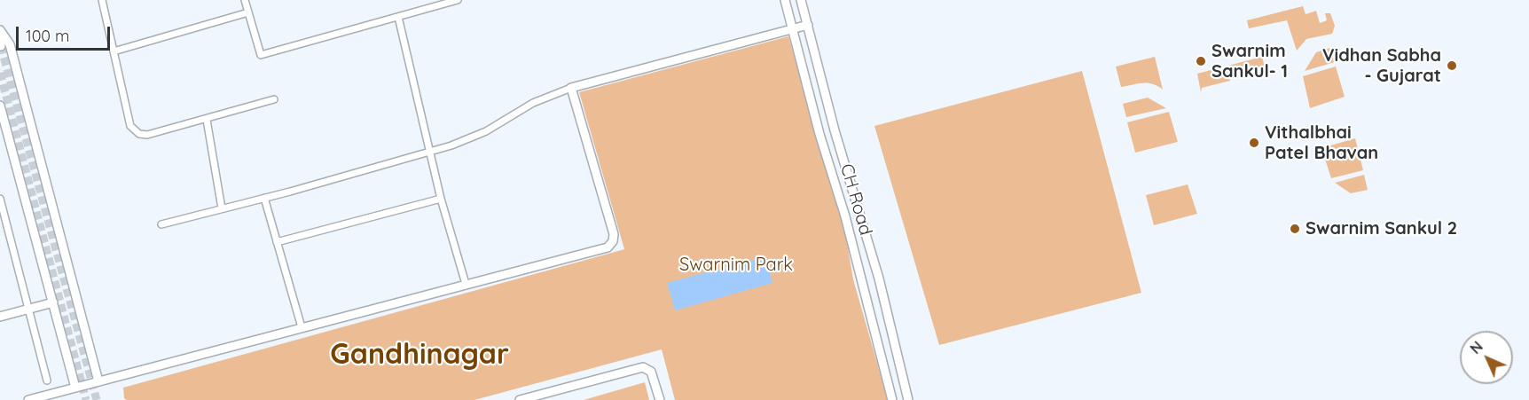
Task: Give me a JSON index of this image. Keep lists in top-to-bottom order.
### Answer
{
  "streets": {
    "street": ["CH Road"]
  },
  "districts": ["Gandhinagar"],
  "parks": ["Swarnim Park"],
  "places": [
    "Swarnim Sankul- 1",
    "Vidhan Sabha - Gujarat",
    "Vithalbhai Patel Bhavan",
    "Swarnim Sankul 2"
  ],
  "scale_bar": "100 m",
  "north": "top left"
}
